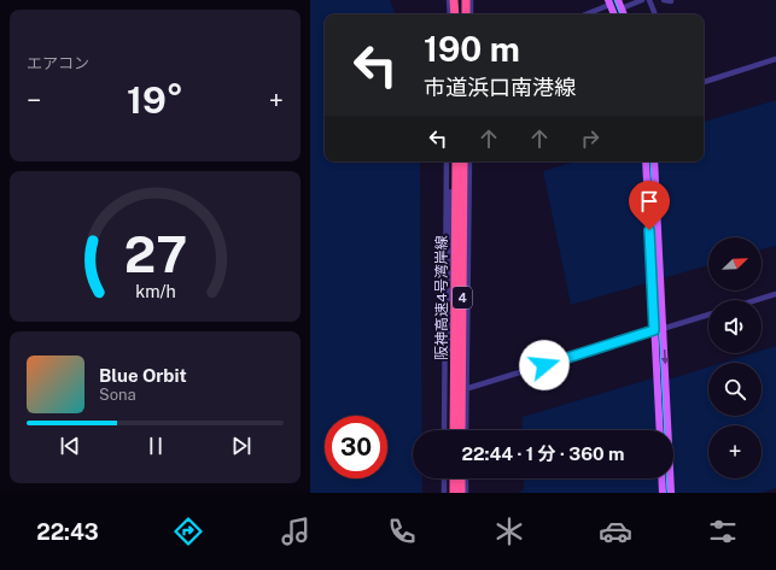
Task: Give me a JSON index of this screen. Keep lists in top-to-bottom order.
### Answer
{
  "streets": {
    "highway": ["阪神高速4号湾岸線", "4"]
  },
  "north": "top right",
  "page": {
    "tile": "エアコン",
    "turn": ["190 m", "市道浜口南港線"],
    "heat": ["−", "19°", "+"],
    "map_buttons": "+",
    "song": ["Blue Orbit", "Sona"],
    "limit": "30",
    "trip": "22:44 · 1 分 · 360 m",
    "tabs": "22:43",
    "gauge": ["27", "km/h"]
  }
}
